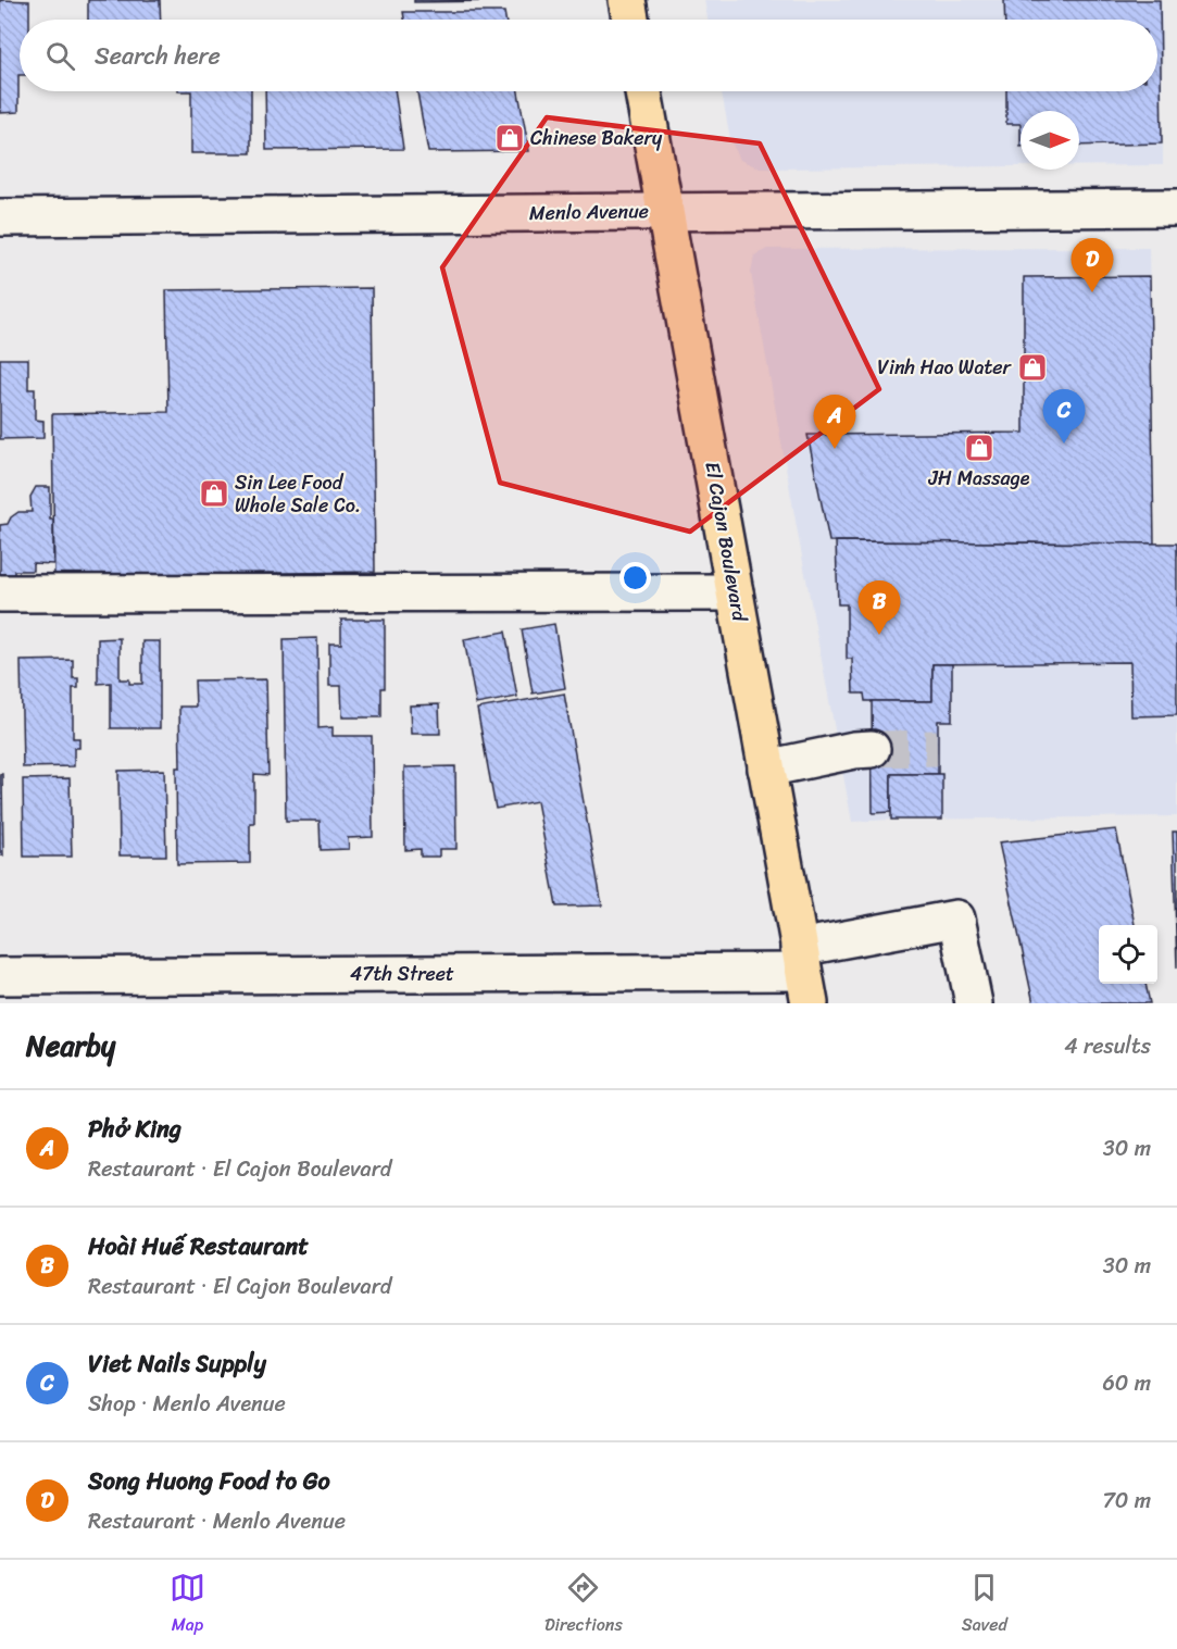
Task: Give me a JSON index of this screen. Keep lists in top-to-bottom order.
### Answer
{
  "streets": {
    "main road": ["El Cajon Boulevard"],
    "street": ["Menlo Avenue", "47th Street"]
  },
  "crossings": [
    ["Menlo Avenue", "El Cajon Boulevard"],
    ["El Cajon Boulevard", "47th Street"]
  ],
  "places": {
    "shop": [
      "Chinese Bakery",
      "Vinh Hao Water",
      "JH Massage",
      "Sin Lee Food Whole Sale Co."
    ]
  },
  "north": "right",
  "page": {
    "search": "Search here",
    "pins": [
      "D",
      "C",
      "A",
      "B"
    ],
    "heading": ["Nearby", "4 results"],
    "list": [
      {
        "mark": "A",
        "name": "Phở King",
        "note": "Restaurant · El Cajon Boulevard",
        "value": "30 m"
      },
      {
        "mark": "B",
        "name": "Hoài Huế Restaurant",
        "note": "Restaurant · El Cajon Boulevard",
        "value": "30 m"
      },
      {
        "mark": "C",
        "name": "Viet Nails Supply",
        "note": "Shop · Menlo Avenue",
        "value": "60 m"
      },
      {
        "mark": "D",
        "name": "Song Huong Food to Go",
        "note": "Restaurant · Menlo Avenue",
        "value": "70 m"
      }
    ],
    "nav": ["Map", "Directions", "Saved"]
  }
}
